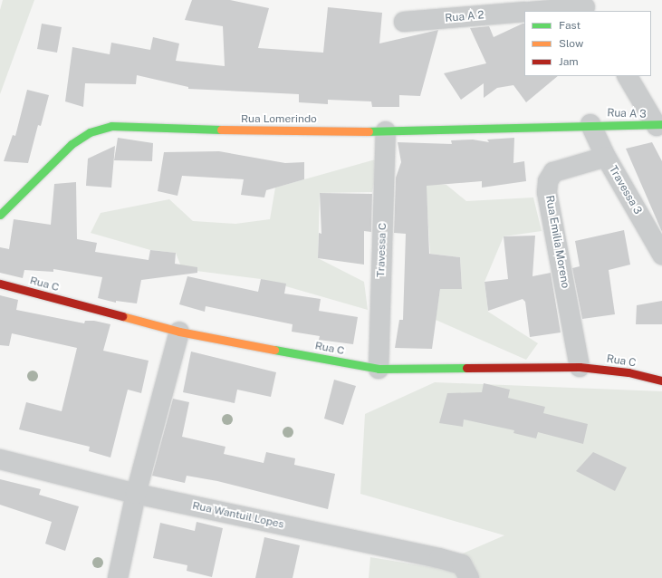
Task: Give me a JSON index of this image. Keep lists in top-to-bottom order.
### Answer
{
  "streets": {
    "street": [
      "Rua A 2",
      "Rua A 3",
      "Rua Lomerindo",
      "Travessa 3",
      "Rua Emilia Moreno",
      "Travessa C",
      "Rua C",
      "Rua Wantuil Lopes"
    ]
  },
  "crossings": [
    ["Rua A 3", "Rua Lomerindo"],
    ["Rua A 3", "Travessa 3"],
    ["Rua Lomerindo", "Travessa 3"],
    ["Rua Lomerindo", "Travessa C"],
    ["Travessa 3", "Rua Emilia Moreno"],
    ["Rua Emilia Moreno", "Rua C"],
    ["Travessa C", "Rua C"]
  ],
  "legend": ["Fast", "Slow", "Jam"]
}
